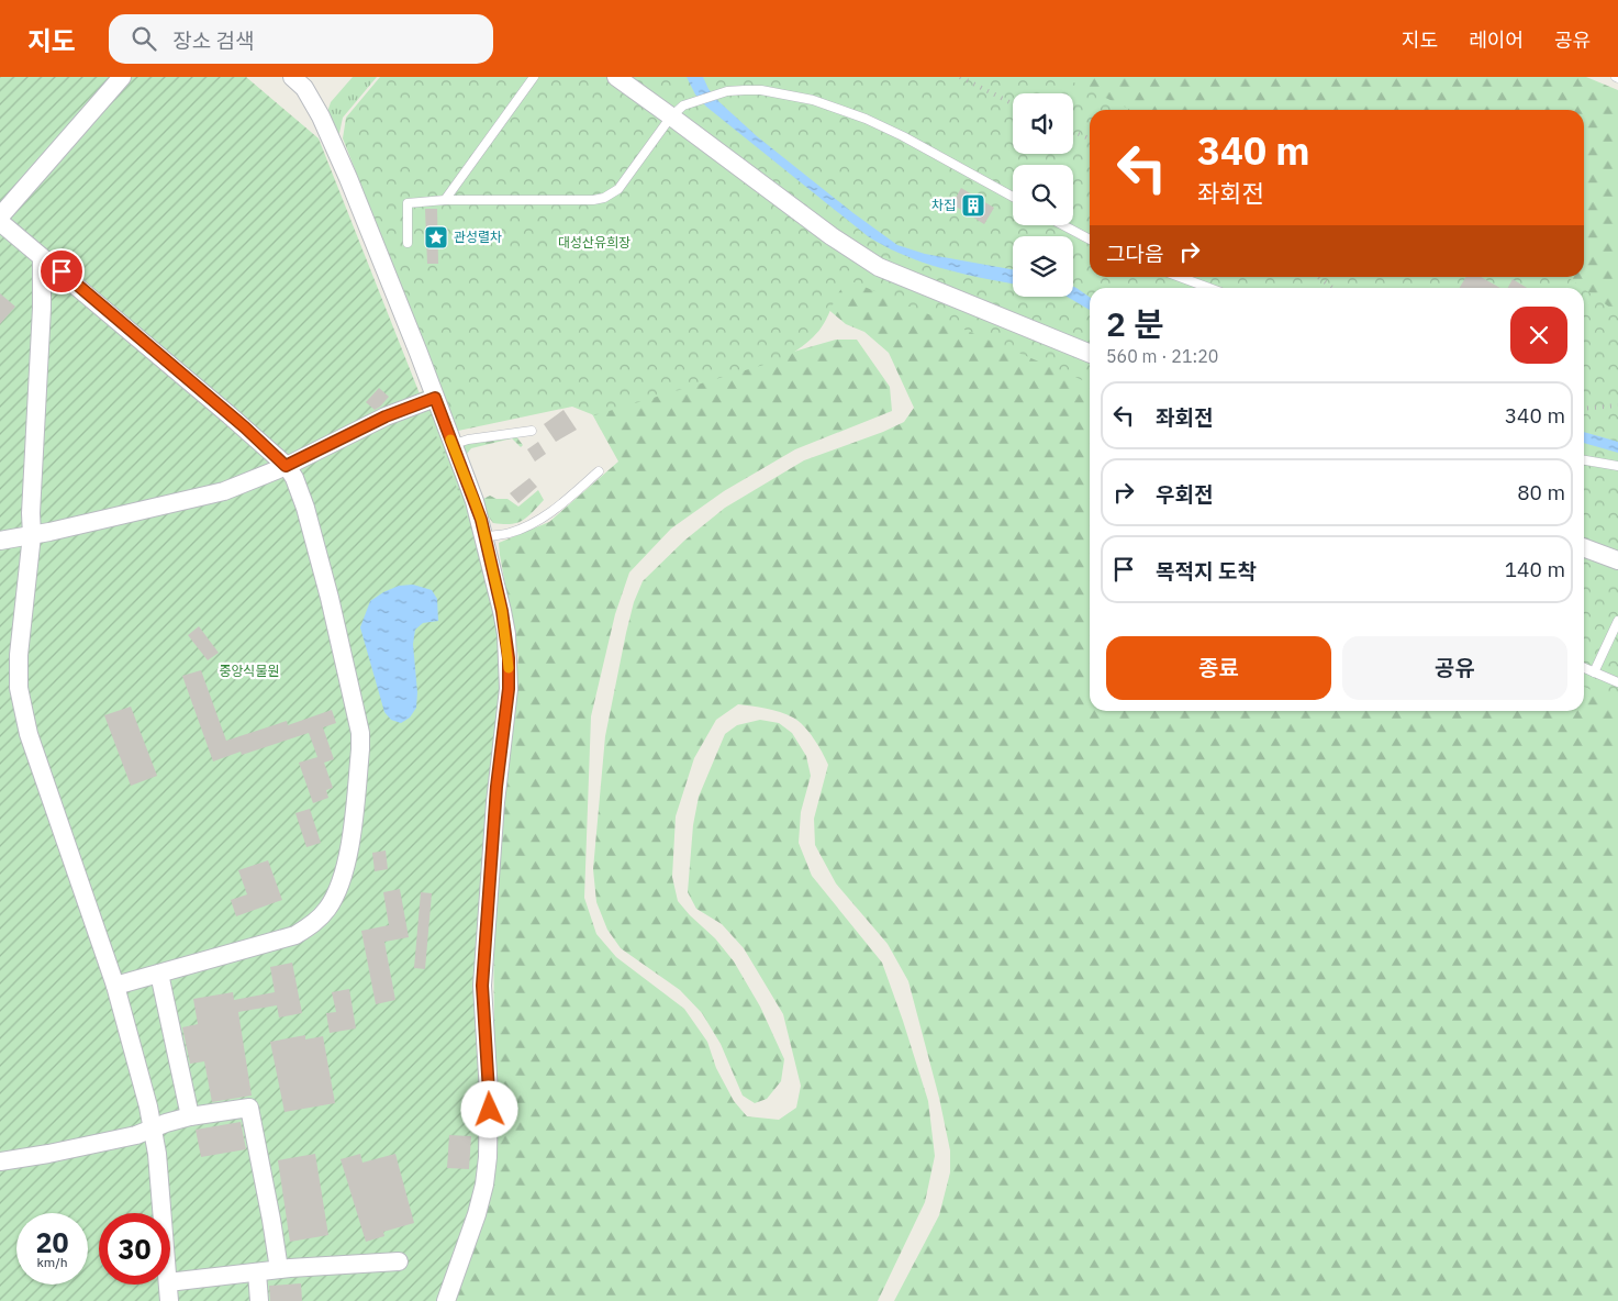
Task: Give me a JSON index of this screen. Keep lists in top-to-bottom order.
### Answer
{
  "parks": ["대성산유희장", "중앙식물원"],
  "places": {
    "building": ["차집"],
    "place": ["관성렬차"]
  },
  "page": {
    "header": "지도",
    "search": "장소 검색",
    "nav": ["지도", "레이어", "공유"],
    "turn": ["340 m", "좌회전"],
    "then": "그다음",
    "heading": ["2 분", "560 m · 21:20"],
    "list": [
      {
        "name": "좌회전",
        "value": "340 m"
      },
      {
        "name": "우회전",
        "value": "80 m"
      },
      {
        "name": "목적지 도착",
        "value": "140 m"
      }
    ],
    "buttons": ["종료", "공유"],
    "speed": "20 km/h",
    "limit": "30"
  }
}
